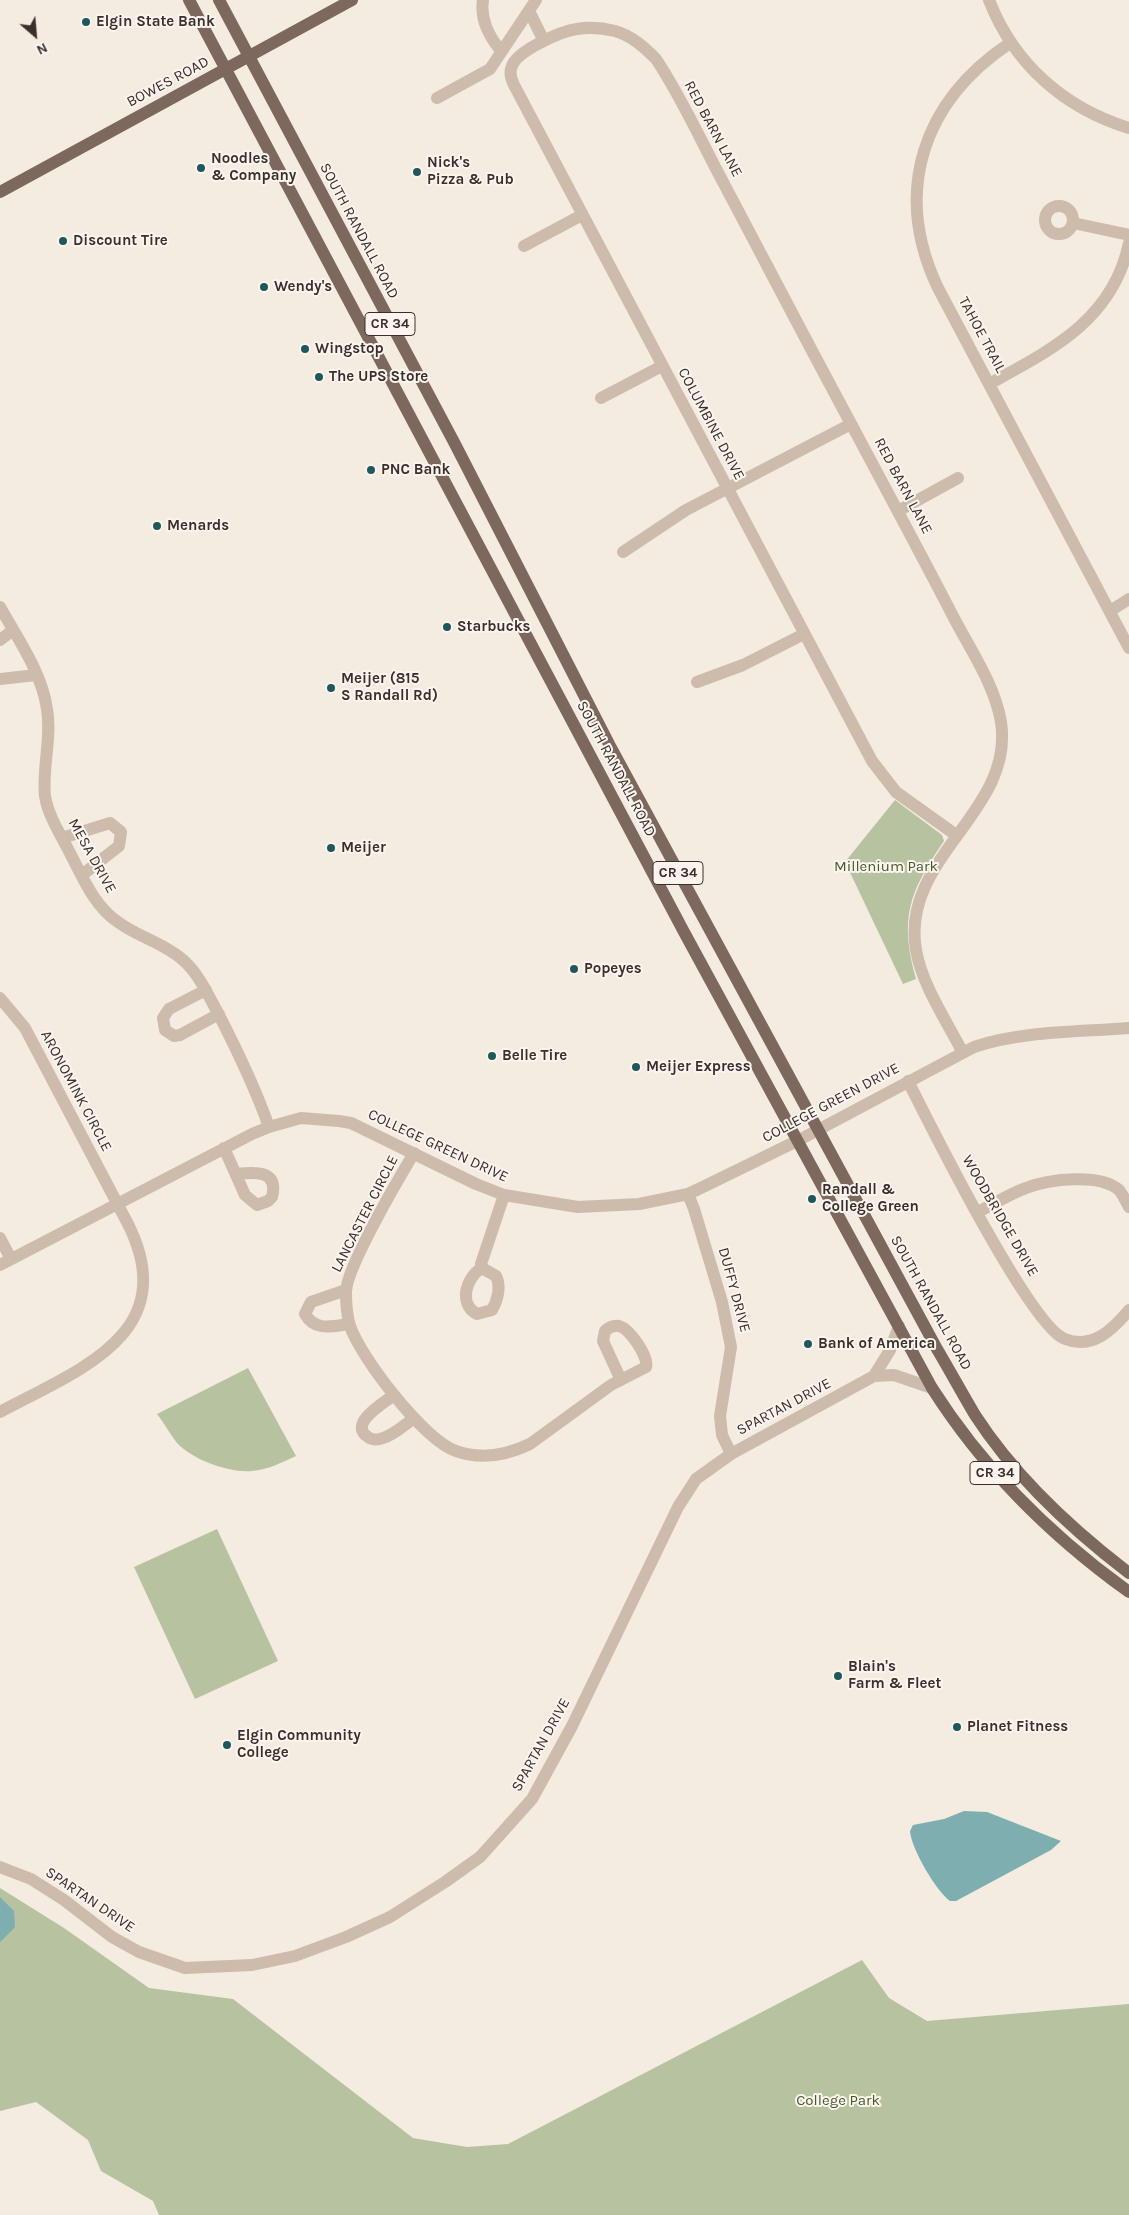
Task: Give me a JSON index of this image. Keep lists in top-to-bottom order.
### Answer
{
  "streets": {
    "main road": ["BOWES ROAD", "SOUTH RANDALL ROAD", "CR 34"],
    "street": [
      "RED BARN LANE",
      "TAHOE TRAIL",
      "COLUMBINE DRIVE",
      "MESA DRIVE",
      "ARONOMINK CIRCLE",
      "COLLEGE GREEN DRIVE",
      "LANCASTER CIRCLE",
      "WOODBRIDGE DRIVE",
      "DUFFY DRIVE",
      "SPARTAN DRIVE"
    ]
  },
  "crossings": [
    ["BOWES ROAD", "SOUTH RANDALL ROAD"],
    ["BOWES ROAD", "CR 34"],
    ["RED BARN LANE", "COLUMBINE DRIVE"],
    ["RED BARN LANE", "COLLEGE GREEN DRIVE"],
    ["SOUTH RANDALL ROAD", "CR 34"],
    ["SOUTH RANDALL ROAD", "COLLEGE GREEN DRIVE"],
    ["SOUTH RANDALL ROAD", "SPARTAN DRIVE"],
    ["MESA DRIVE", "COLLEGE GREEN DRIVE"],
    ["ARONOMINK CIRCLE", "COLLEGE GREEN DRIVE"],
    ["COLLEGE GREEN DRIVE", "LANCASTER CIRCLE"],
    ["COLLEGE GREEN DRIVE", "WOODBRIDGE DRIVE"],
    ["COLLEGE GREEN DRIVE", "DUFFY DRIVE"],
    ["DUFFY DRIVE", "SPARTAN DRIVE"]
  ],
  "parks": ["Millenium Park", "College Park"],
  "places": [
    "Elgin State Bank",
    "Noodles & Company",
    "Nick's Pizza & Pub",
    "Discount Tire",
    "Wendy's",
    "Wingstop",
    "The UPS Store",
    "PNC Bank",
    "Menards",
    "Starbucks",
    "Meijer (815 S Randall Rd)",
    "Meijer",
    "Popeyes",
    "Belle Tire",
    "Meijer Express",
    "Randall & College Green",
    "Bank of America",
    "Blain's Farm & Fleet",
    "Planet Fitness",
    "Elgin Community College"
  ],
  "north": "bottom right"
}
